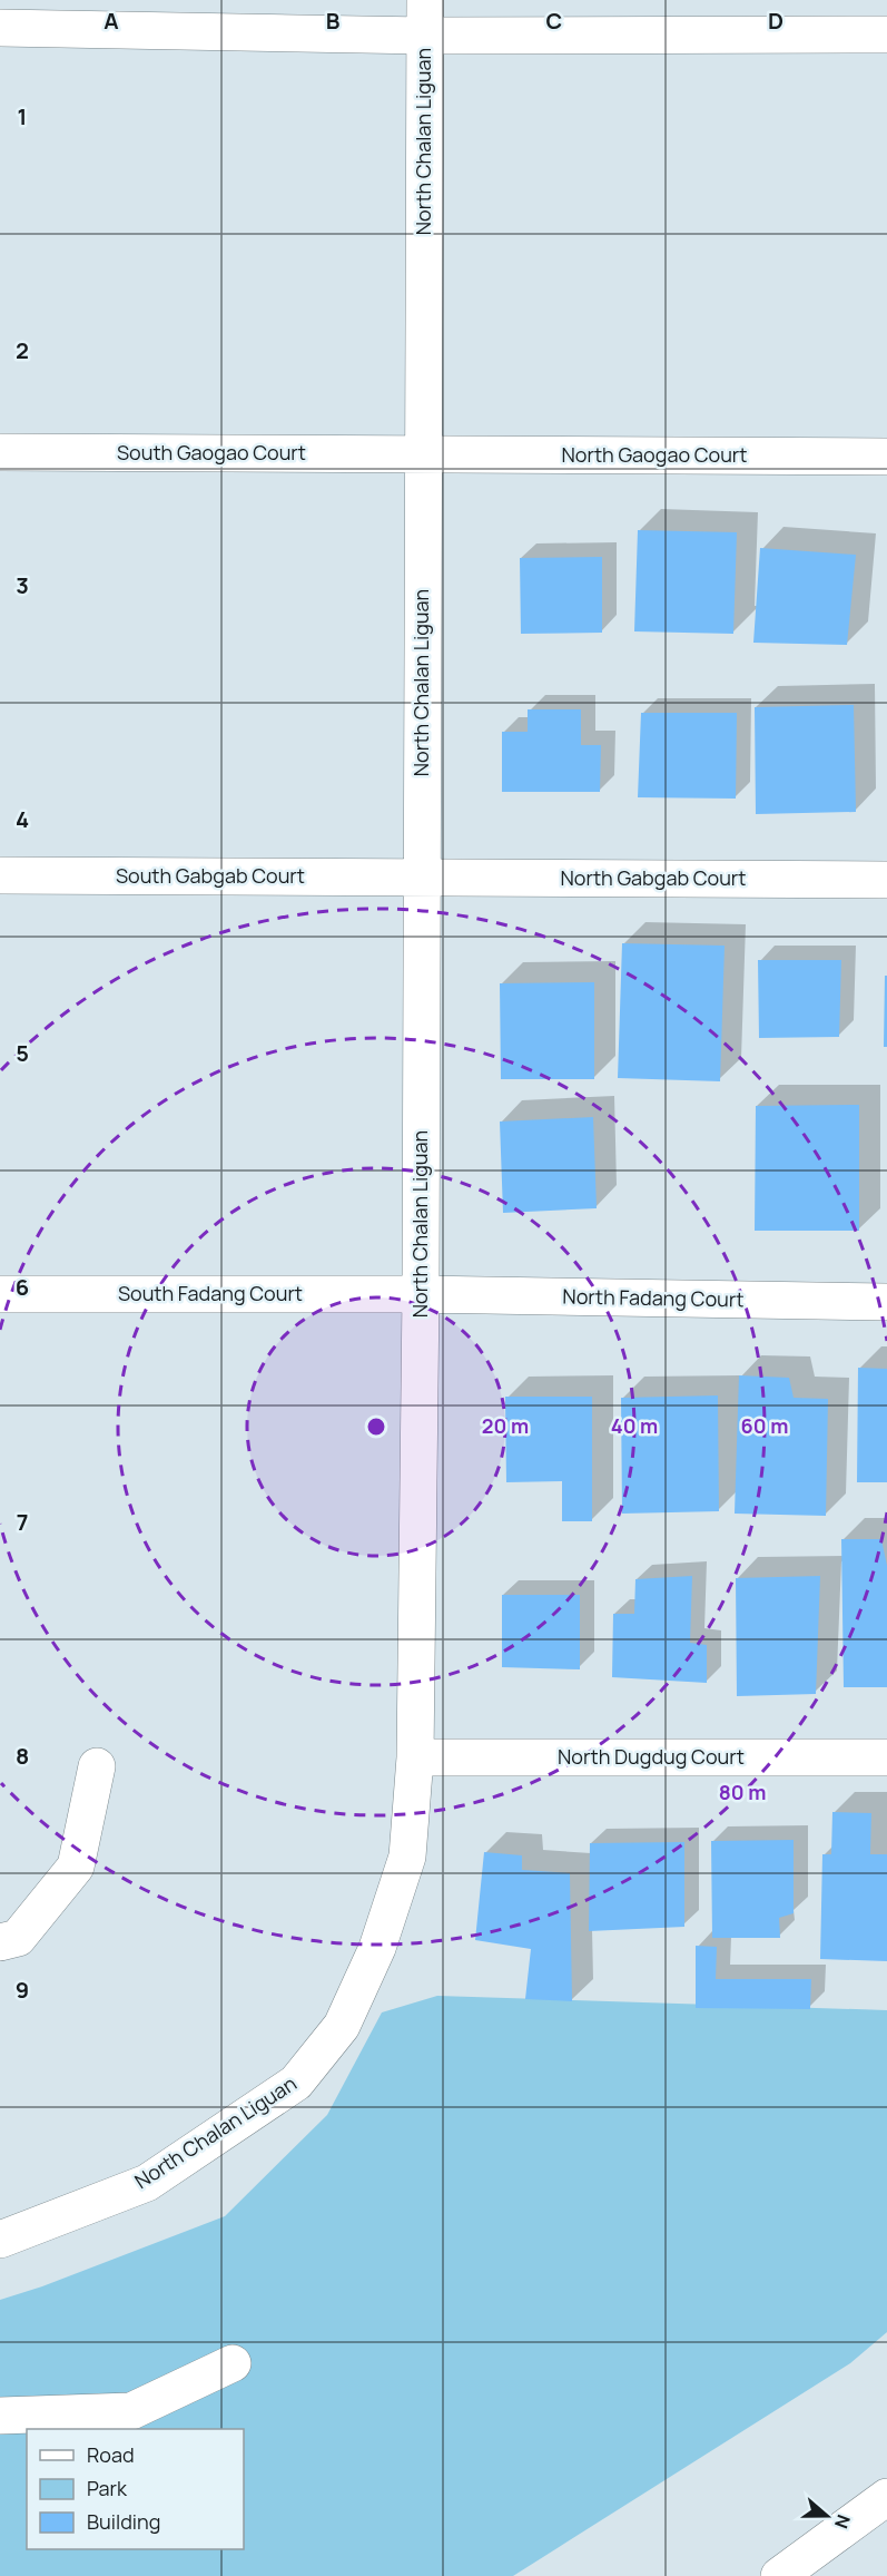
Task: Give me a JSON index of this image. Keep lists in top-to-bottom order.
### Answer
{
  "streets": {
    "street": [
      "North Chalan Liguan",
      "South Gaogao Court",
      "North Gaogao Court",
      "South Gabgab Court",
      "North Gabgab Court",
      "South Fadang Court",
      "North Fadang Court",
      "North Dugdug Court"
    ]
  },
  "crossings": [
    ["North Chalan Liguan", "South Gaogao Court"],
    ["North Chalan Liguan", "North Gaogao Court"],
    ["North Chalan Liguan", "South Gabgab Court"],
    ["North Chalan Liguan", "North Gabgab Court"],
    ["North Chalan Liguan", "South Fadang Court"],
    ["North Chalan Liguan", "North Fadang Court"],
    ["North Chalan Liguan", "North Dugdug Court"],
    ["South Gaogao Court", "North Gaogao Court"],
    ["South Gabgab Court", "North Gabgab Court"],
    ["South Fadang Court", "North Fadang Court"]
  ],
  "legend": ["Road", "Park", "Building"],
  "north": "right",
  "grid": {
    "columns": [
      "A",
      "B",
      "C",
      "D"
    ],
    "rows": [
      "1",
      "2",
      "3",
      "4",
      "5",
      "6",
      "7",
      "8",
      "9"
    ]
  },
  "rings": [
    "20 m",
    "40 m",
    "60 m",
    "80 m"
  ]
}
